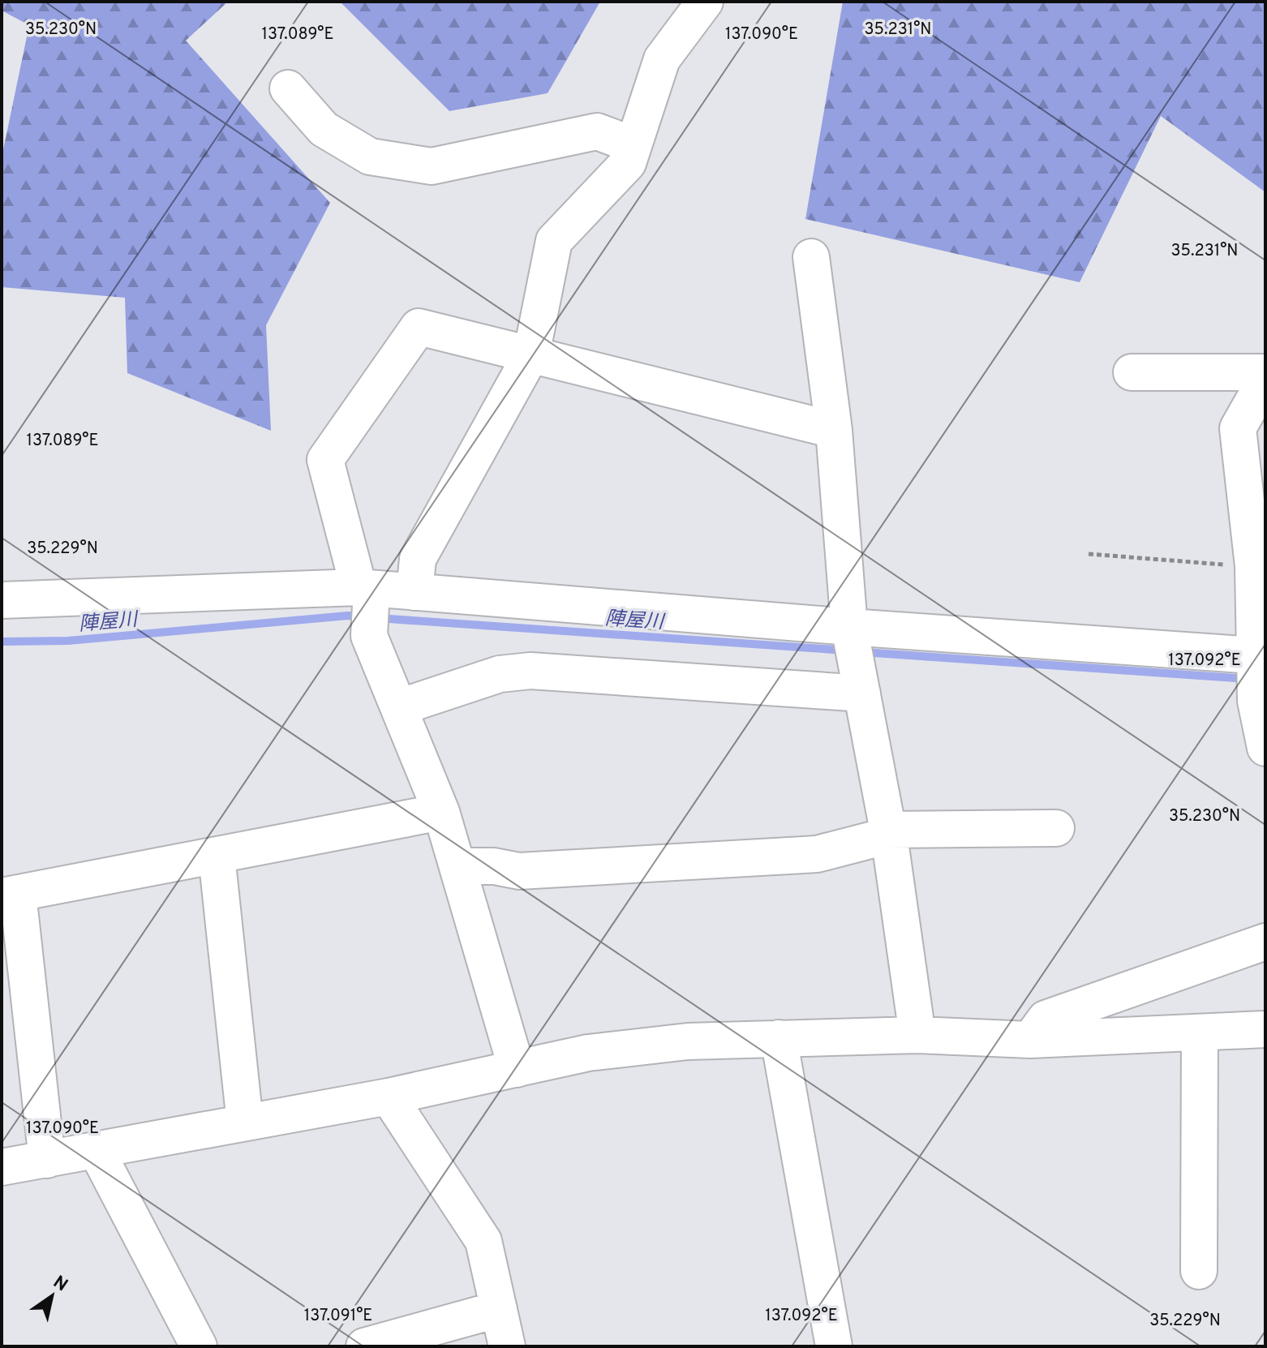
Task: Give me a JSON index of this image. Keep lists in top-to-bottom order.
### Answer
{
  "water": ["陣屋川"],
  "north": "top right",
  "coordinates": [
    "35.230°N",
    "35.231°N",
    "137.089°E",
    "137.090°E",
    "35.229°N",
    "137.092°E",
    "137.091°E"
  ]
}
